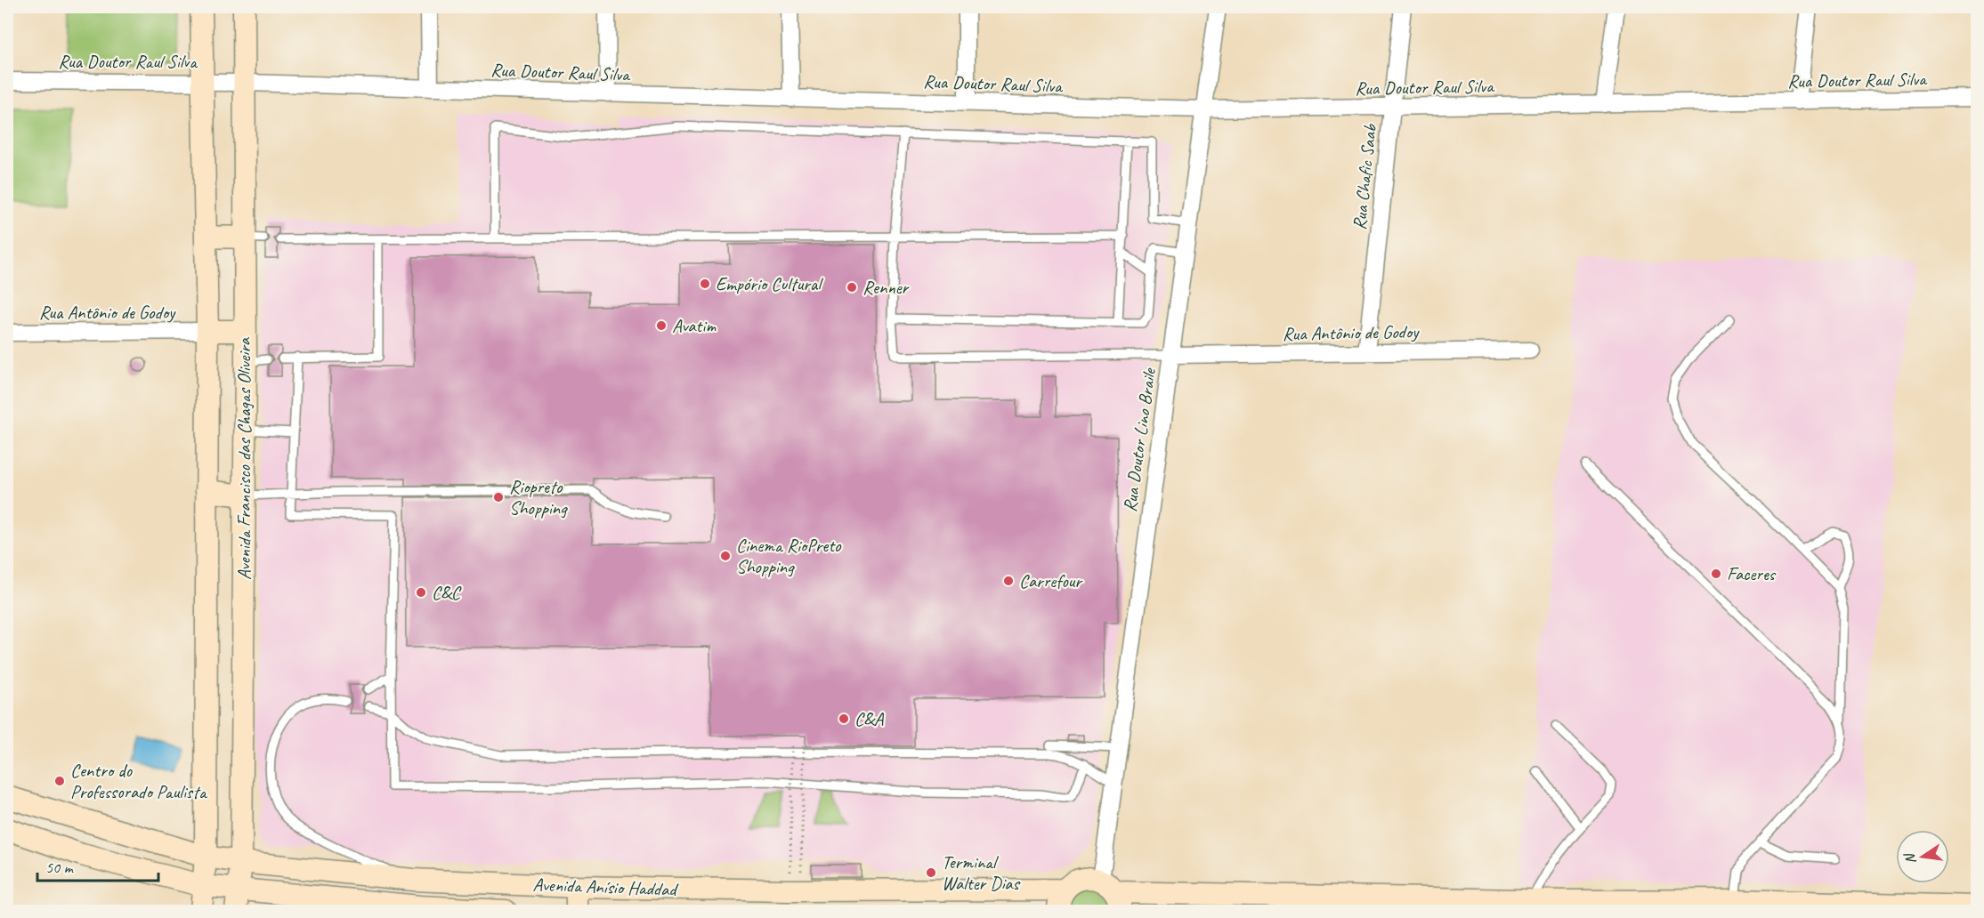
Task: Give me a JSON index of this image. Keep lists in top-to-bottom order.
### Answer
{
  "streets": {
    "main road": ["Avenida Francisco das Chagas Oliveira", "Avenida Anísio Haddad"],
    "street": [
      "Rua Doutor Raul Silva",
      "Rua Chafic Saab",
      "Rua Antônio de Godoy",
      "Rua Doutor Lino Braile"
    ]
  },
  "crossings": [
    ["Rua Doutor Raul Silva", "Rua Chafic Saab"],
    ["Rua Doutor Raul Silva", "Rua Doutor Lino Braile"],
    ["Rua Doutor Raul Silva", "Avenida Francisco das Chagas Oliveira"],
    ["Rua Chafic Saab", "Rua Antônio de Godoy"],
    ["Rua Antônio de Godoy", "Rua Doutor Lino Braile"],
    ["Rua Antônio de Godoy", "Avenida Francisco das Chagas Oliveira"],
    ["Avenida Francisco das Chagas Oliveira", "Avenida Anísio Haddad"]
  ],
  "places": [
    "Empório Cultural",
    "Renner",
    "Avatim",
    "Riopreto Shopping",
    "Cinema RioPreto Shopping",
    "Faceres",
    "Carrefour",
    "C&C",
    "C&A",
    "Centro do Professorado Paulista",
    "Terminal Walter Dias"
  ],
  "scale_bar": "50 m",
  "north": "left"
}
